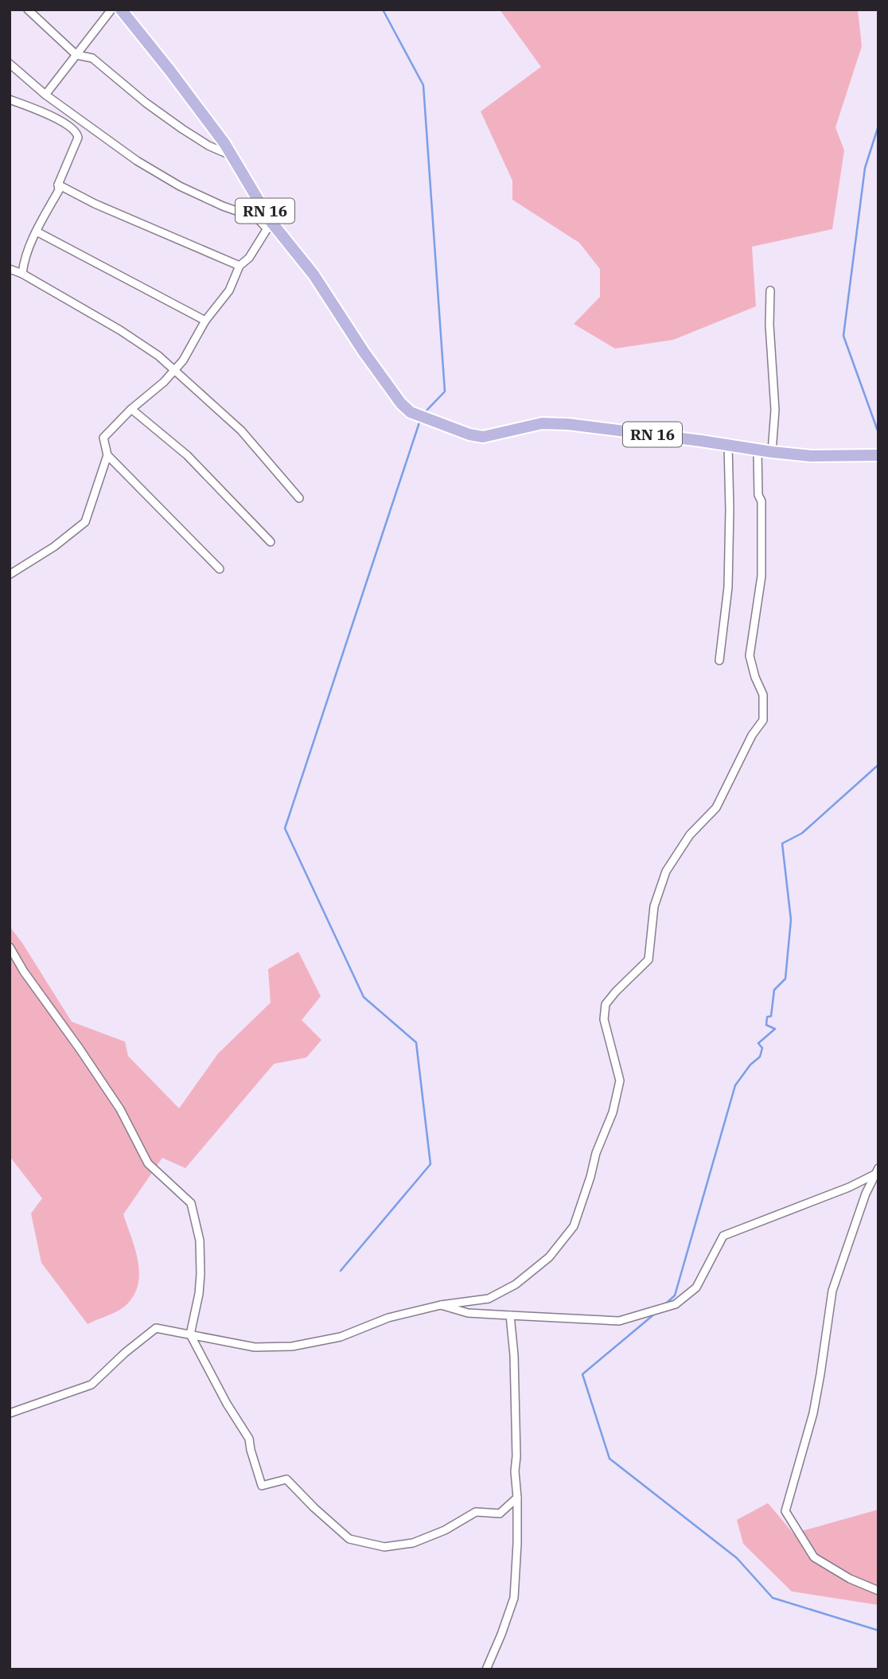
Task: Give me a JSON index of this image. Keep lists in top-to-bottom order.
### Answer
{
  "streets": {
    "main road": ["RN 16"]
  }
}
